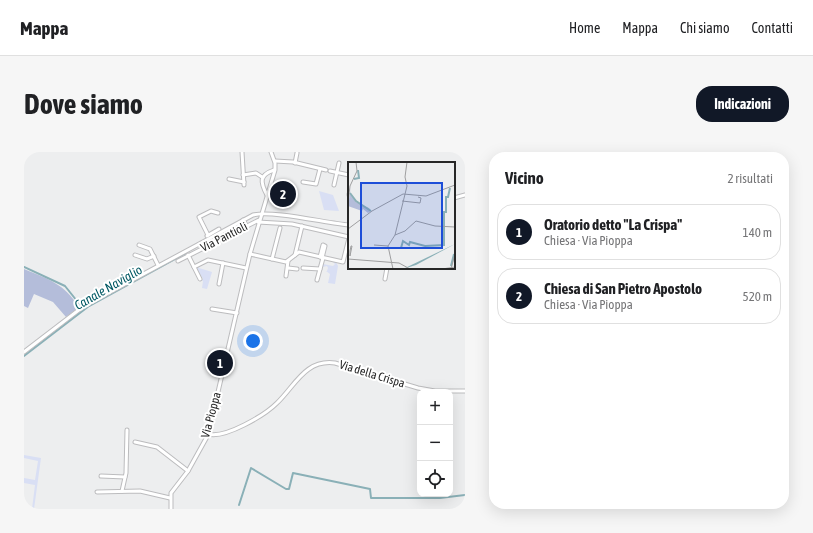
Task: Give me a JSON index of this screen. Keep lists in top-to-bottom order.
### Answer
{
  "streets": {
    "street": ["Via Pantioli", "Via della Crispa", "Via Pioppa"]
  },
  "crossings": [
    ["Via Pantioli", "Via Pioppa"],
    ["Via della Crispa", "Via Pioppa"]
  ],
  "water": ["Canale Naviglio"],
  "page": {
    "header": "Mappa",
    "nav": [
      "Home",
      "Mappa",
      "Chi siamo",
      "Contatti"
    ],
    "buttons": "Indicazioni",
    "title": "Dove siamo",
    "heading": ["Vicino", "2 risultati"],
    "pins": ["2", "1"],
    "list": [
      {
        "mark": "1",
        "name": "Oratorio detto \"La Crispa\"",
        "note": "Chiesa · Via Pioppa",
        "value": "140 m"
      },
      {
        "mark": "2",
        "name": "Chiesa di San Pietro Apostolo",
        "note": "Chiesa · Via Pioppa",
        "value": "520 m"
      }
    ],
    "map_buttons": ["+", "−"]
  }
}
